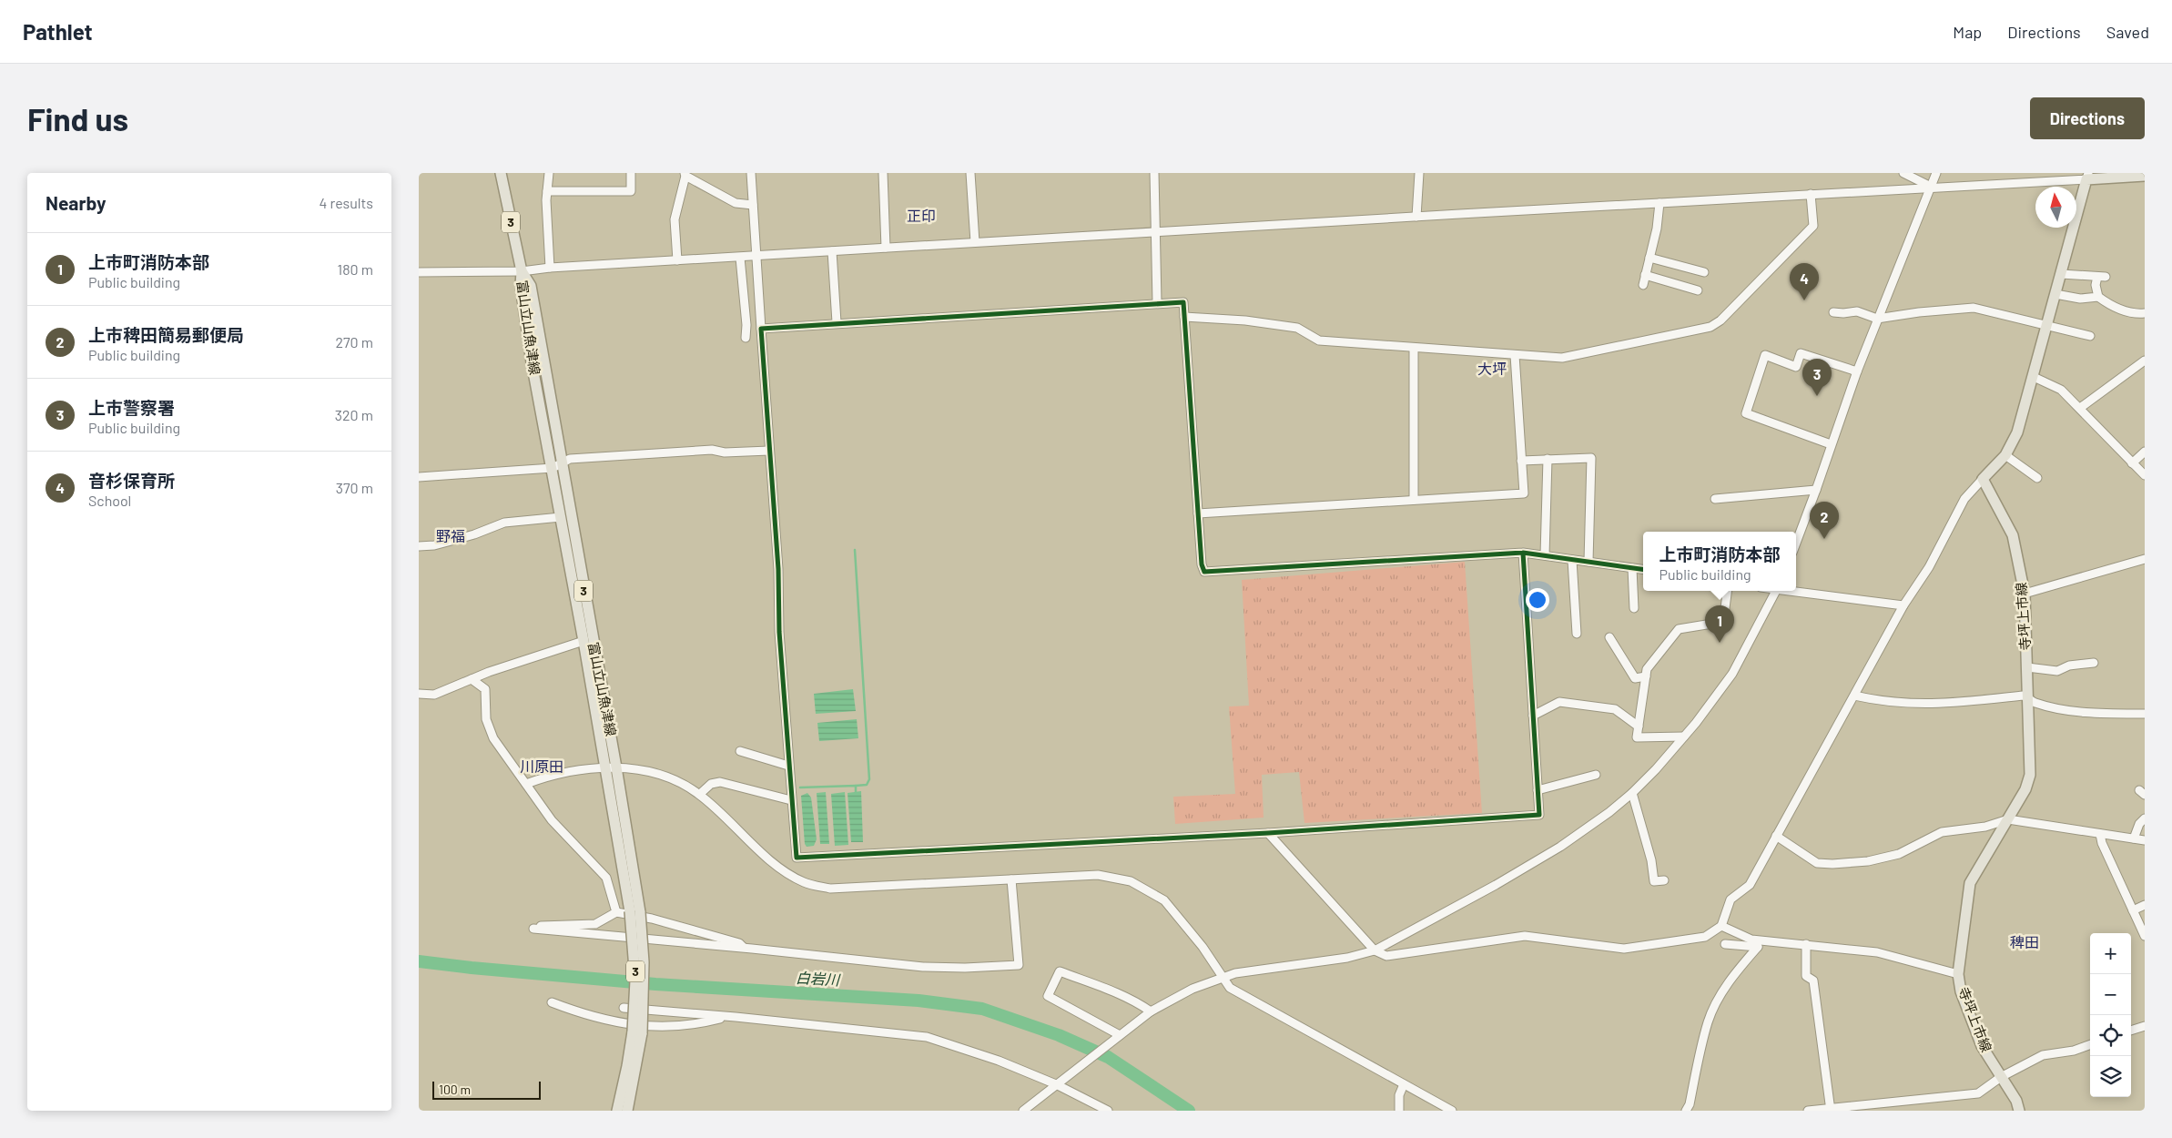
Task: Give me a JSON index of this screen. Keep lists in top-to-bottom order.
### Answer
{
  "streets": {
    "main road": ["3", "富山立山魚津線", "寺坪上市線"]
  },
  "districts": [
    "正印",
    "大坪",
    "野福",
    "川原田",
    "稗田"
  ],
  "water": ["白岩川"],
  "scale_bar": "100 m",
  "north": "top",
  "page": {
    "header": "Pathlet",
    "nav": ["Map", "Directions", "Saved"],
    "buttons": "Directions",
    "title": "Find us",
    "heading": ["Nearby", "4 results"],
    "list": [
      {
        "mark": "1",
        "name": "上市町消防本部",
        "note": "Public building",
        "value": "180 m"
      },
      {
        "mark": "2",
        "name": "上市稗田簡易郵便局",
        "note": "Public building",
        "value": "270 m"
      },
      {
        "mark": "3",
        "name": "上市警察署",
        "note": "Public building",
        "value": "320 m"
      },
      {
        "mark": "4",
        "name": "音杉保育所",
        "note": "School",
        "value": "370 m"
      }
    ],
    "pins": [
      "4",
      "3",
      "2",
      "1"
    ],
    "popup": ["上市町消防本部", "Public building"],
    "map_buttons": ["+", "−"],
    "scale": "100 m"
  }
}
